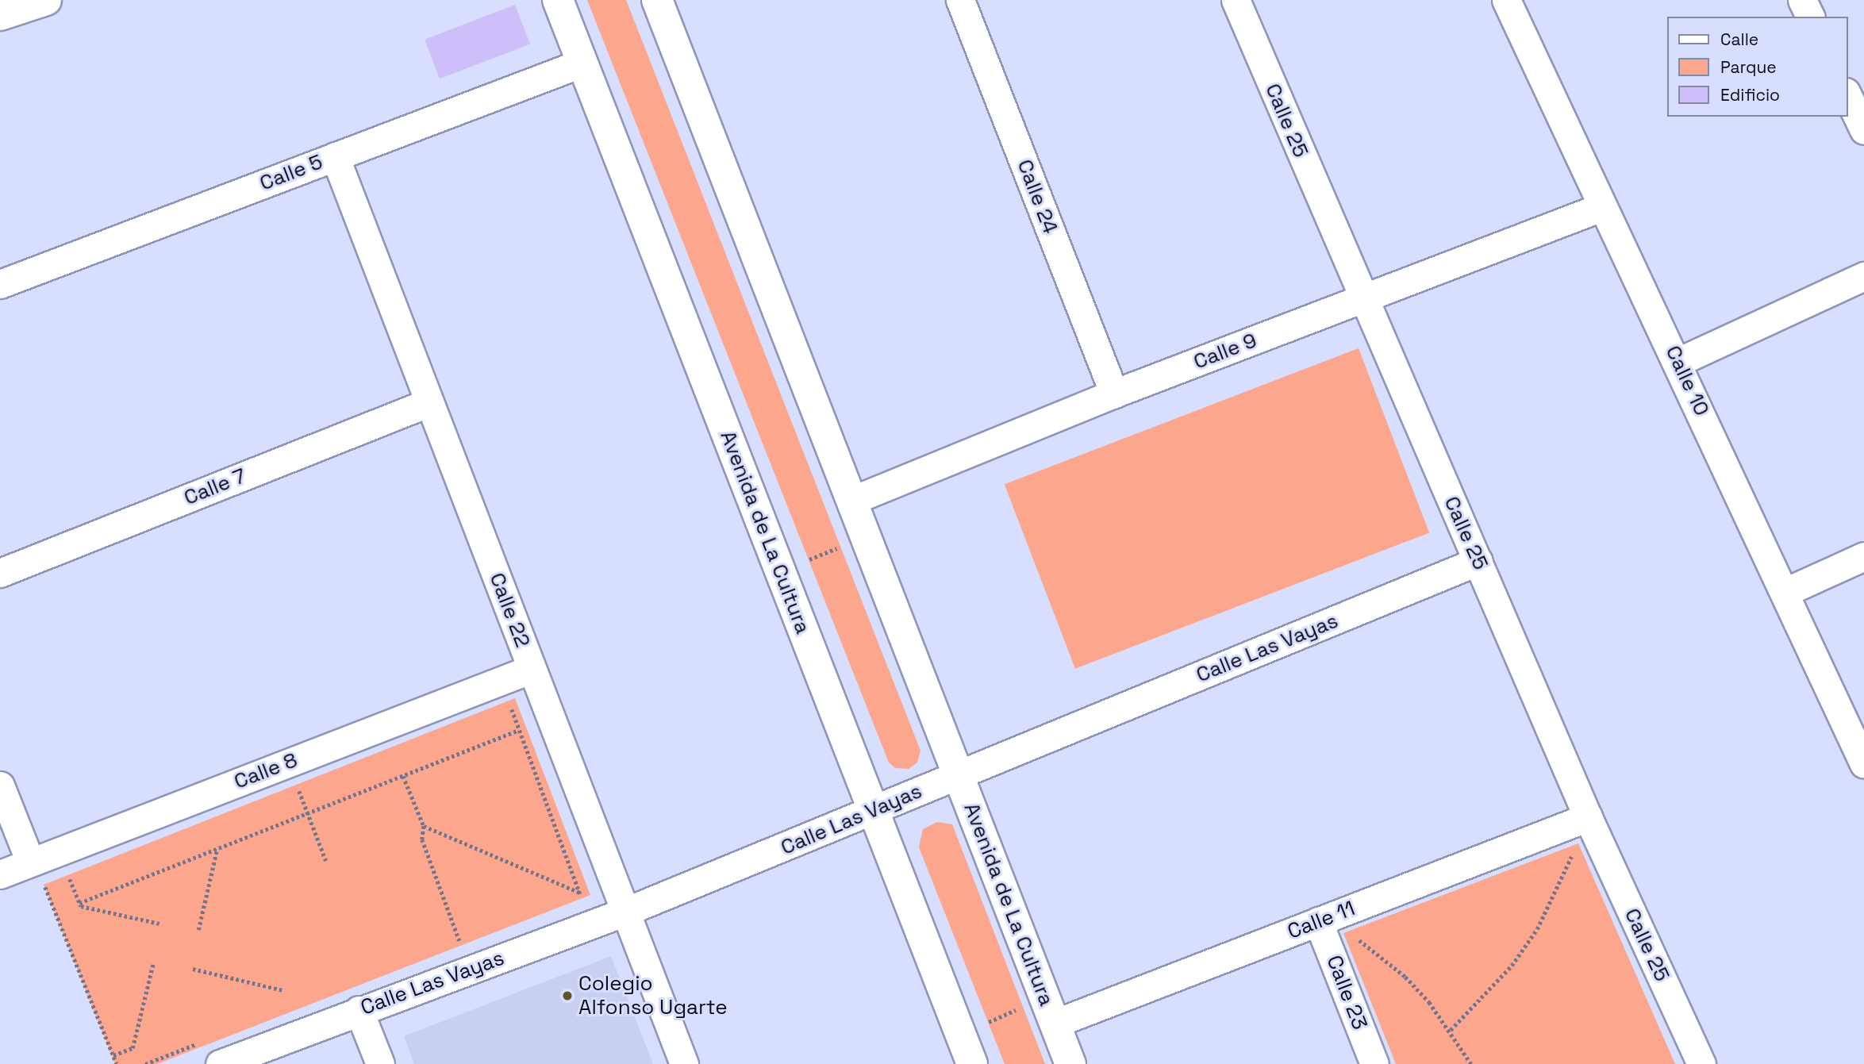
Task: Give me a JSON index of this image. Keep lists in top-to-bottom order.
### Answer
{
  "streets": {
    "street": [
      "Calle 25",
      "Calle 5",
      "Calle 24",
      "Calle 9",
      "Calle 10",
      "Calle 7",
      "Avenida de La Cultura",
      "Calle 22",
      "Calle Las Vayas",
      "Calle 8",
      "Calle 11",
      "Calle 23"
    ]
  },
  "crossings": [
    ["Calle 25", "Calle 9"],
    ["Calle 25", "Calle Las Vayas"],
    ["Calle 25", "Calle 11"],
    ["Calle 5", "Avenida de La Cultura"],
    ["Calle 5", "Calle 22"],
    ["Calle 24", "Calle 9"],
    ["Calle 9", "Calle 10"],
    ["Calle 9", "Avenida de La Cultura"],
    ["Calle 7", "Calle 22"],
    ["Avenida de La Cultura", "Calle Las Vayas"],
    ["Avenida de La Cultura", "Calle 11"],
    ["Calle 22", "Calle Las Vayas"],
    ["Calle 22", "Calle 8"],
    ["Calle 11", "Calle 23"]
  ],
  "places": ["Colegio Alfonso Ugarte"],
  "legend": ["Calle", "Parque", "Edificio"]
}
